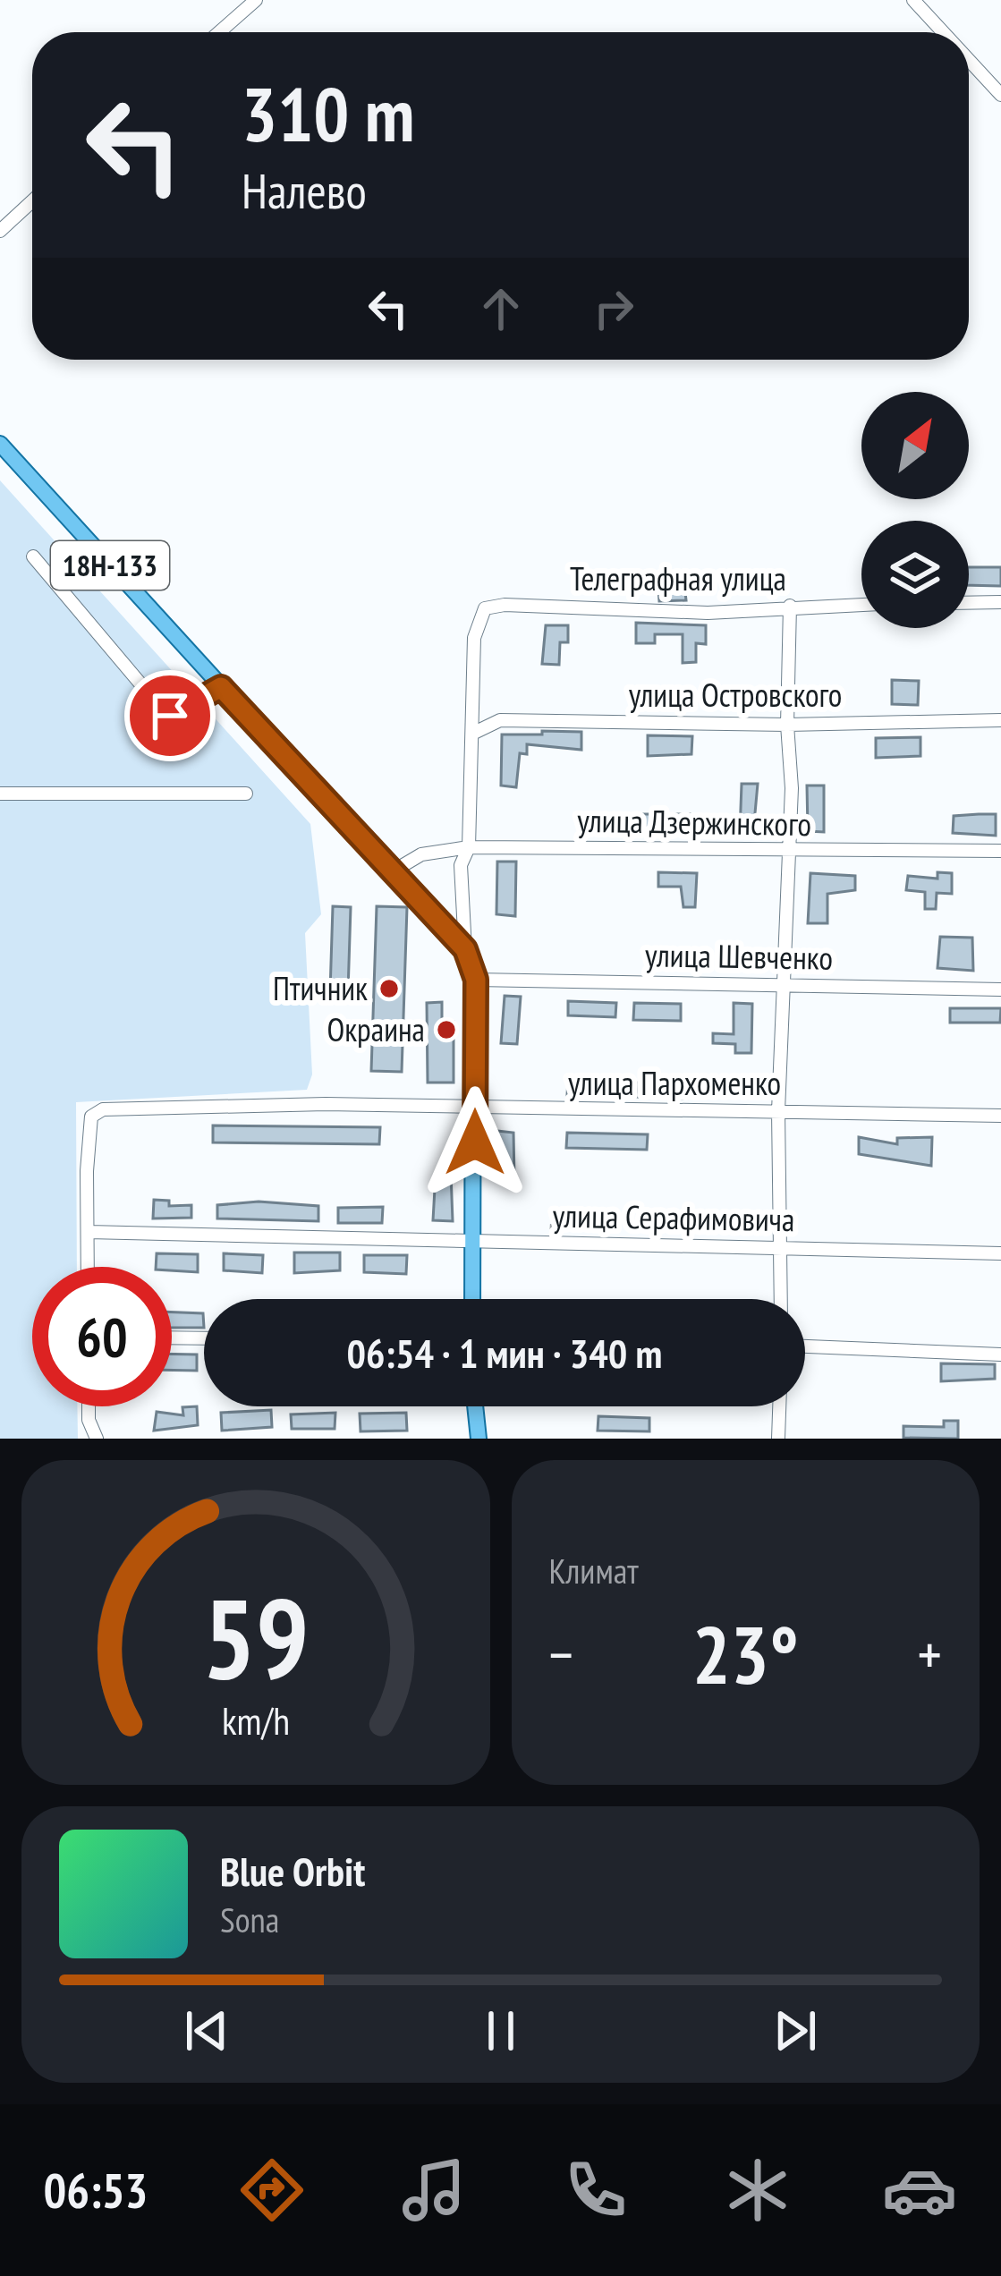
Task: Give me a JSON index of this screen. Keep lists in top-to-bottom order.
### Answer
{
  "streets": {
    "main road": ["18Н-133"],
    "street": [
      "Телеграфная улица",
      "улица Островского",
      "улица Дзержинского",
      "улица Шевченко",
      "улица Пархоменко",
      "улица Серафимовича"
    ]
  },
  "crossings": [
    ["18Н-133", "улица Дзержинского"],
    ["18Н-133", "улица Шевченко"],
    ["18Н-133", "улица Пархоменко"],
    ["18Н-133", "улица Серафимовича"],
    ["Телеграфная улица", "улица Островского"],
    ["улица Пархоменко", "улица Серафимовича"]
  ],
  "places": ["Птичник", "Окраина"],
  "north": "top right",
  "page": {
    "turn": ["310 m", "Налево"],
    "limit": "60",
    "trip": "06:54 · 1 мин · 340 m",
    "tile": "Климат",
    "heat": ["−", "23°", "+"],
    "song": ["Blue Orbit", "Sona"],
    "tabs": "06:53",
    "gauge": ["59", "km/h"]
  }
}
